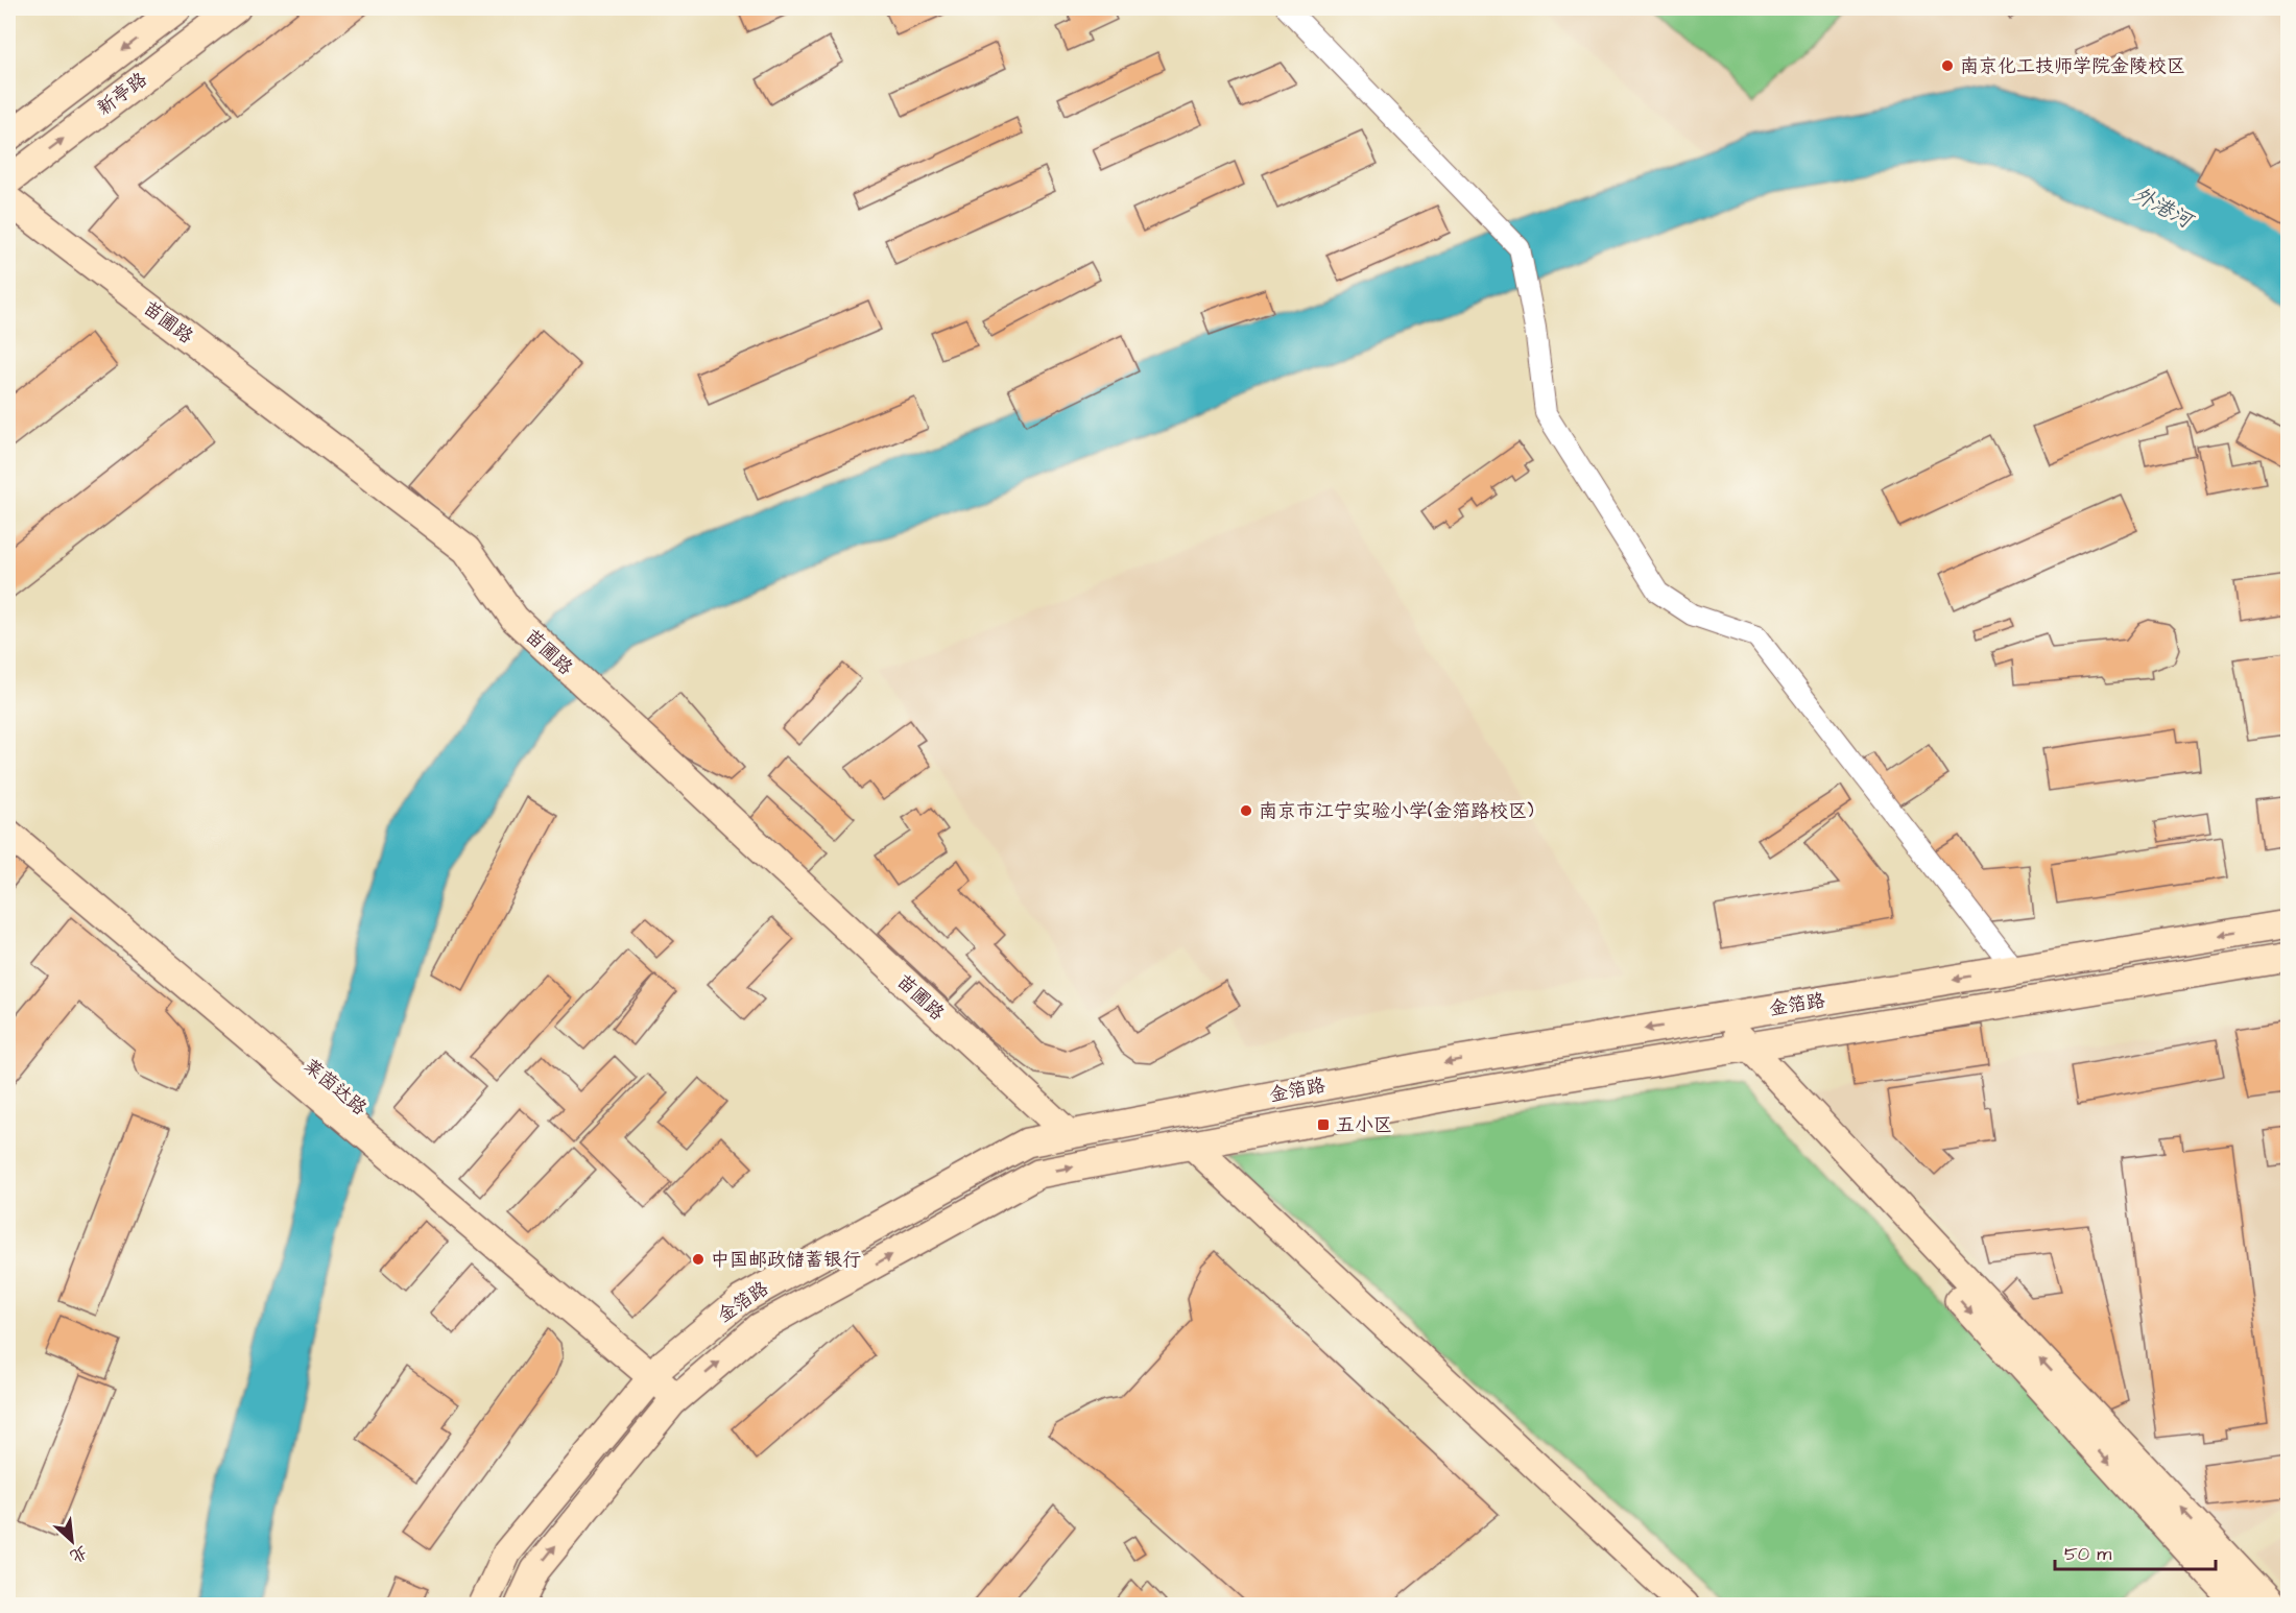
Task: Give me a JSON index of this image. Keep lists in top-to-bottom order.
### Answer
{
  "streets": {
    "main road": [
      "新亭路",
      "苗圃路",
      "金箔路",
      "莱茵达路"
    ]
  },
  "crossings": [
    ["苗圃路", "金箔路"],
    ["金箔路", "莱茵达路"]
  ],
  "water": ["外港河"],
  "places": {
    "other": ["南京化工技师学院金陵校区", "南京市江宁实验小学(金箔路校区)", "中国邮政储蓄银行"],
    "transit": ["五小区"]
  },
  "scale_bar": "50 m",
  "north": "bottom right"
}
